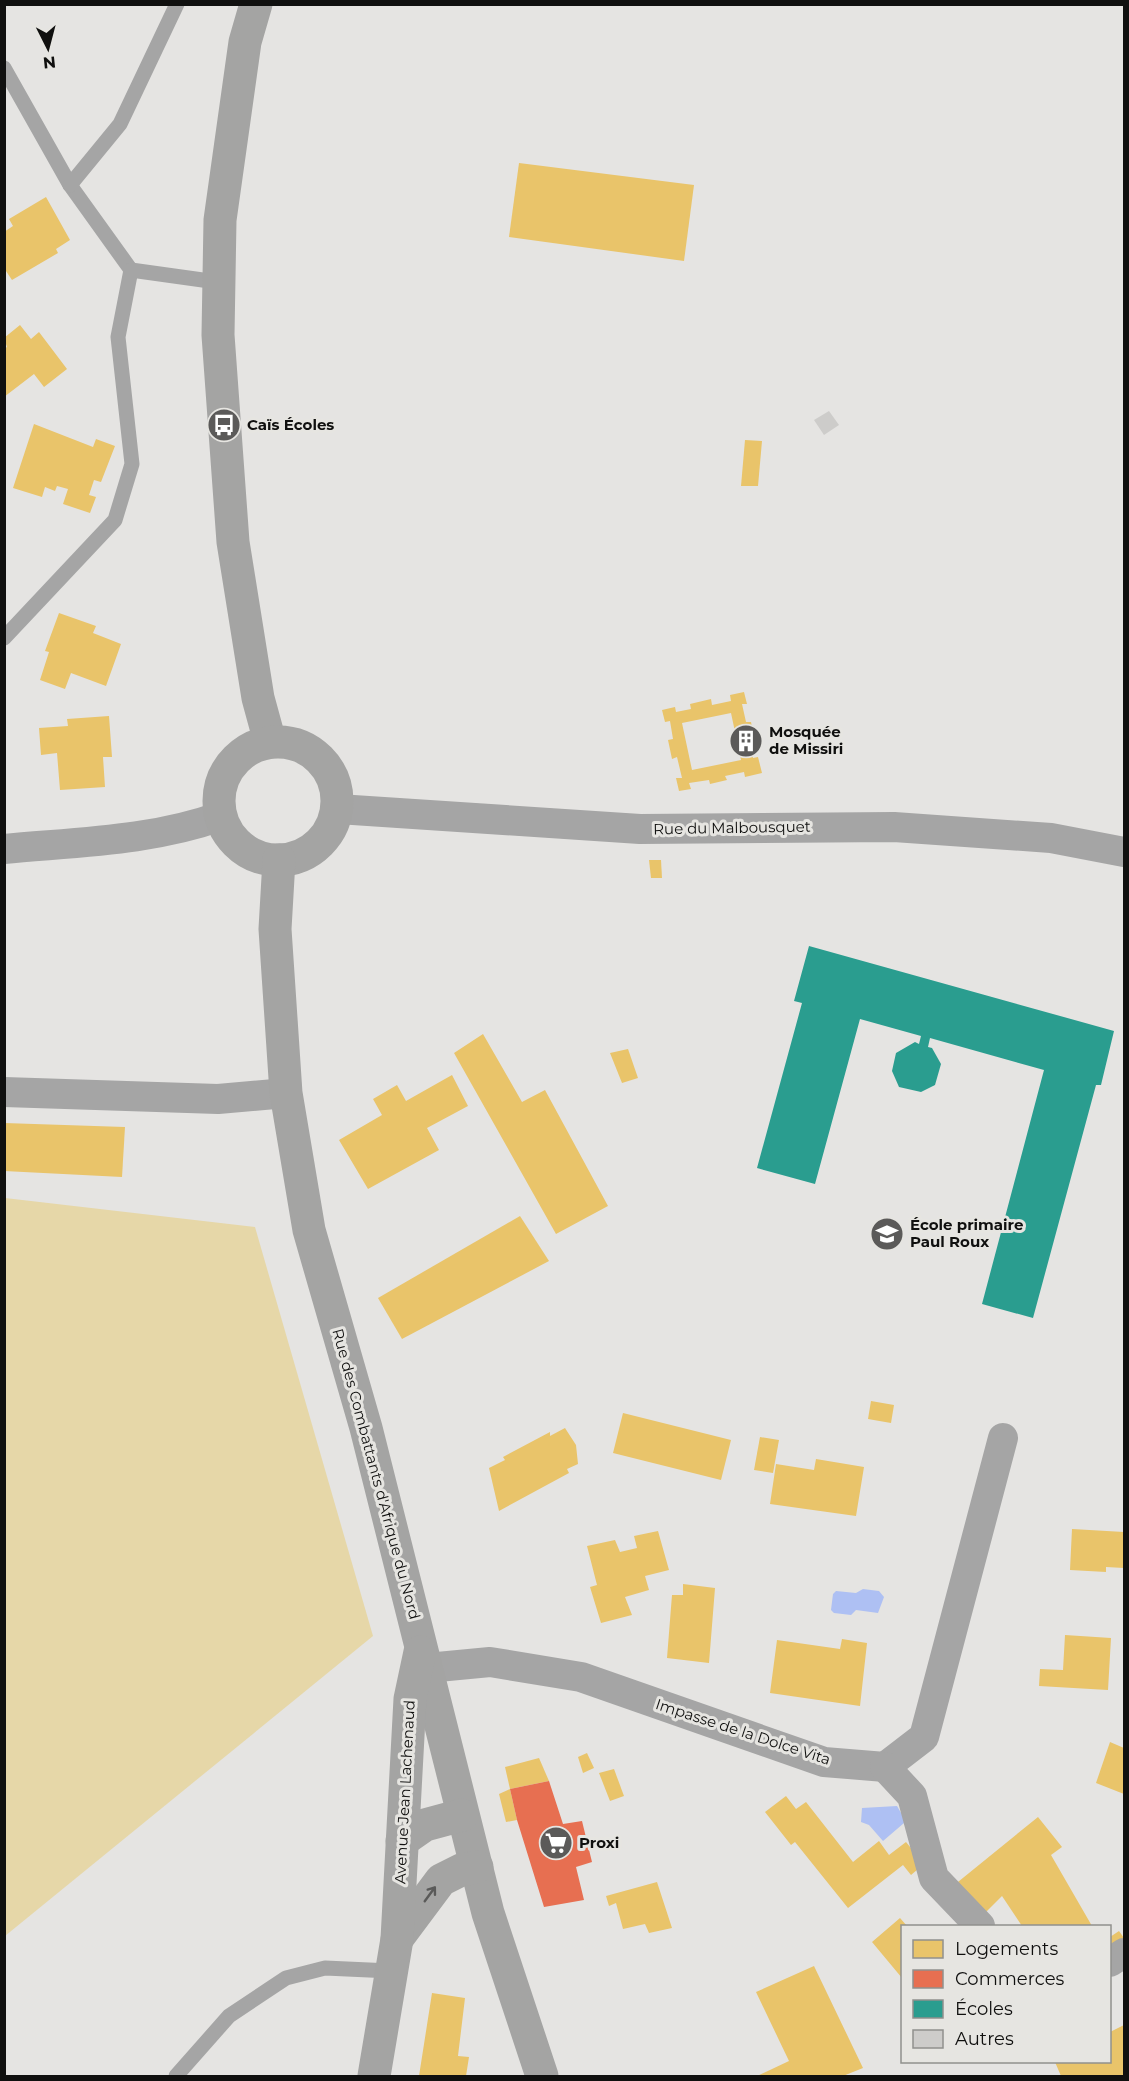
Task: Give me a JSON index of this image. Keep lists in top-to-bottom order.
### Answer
{
  "streets": {
    "main road": ["Rue des Combattants d'Afrique du Nord", "Avenue Jean Lachenaud"],
    "street": ["Rue du Malbousquet", "Impasse de la Dolce Vita"]
  },
  "crossings": [
    ["Rue du Malbousquet", "Rue des Combattants d'Afrique du Nord"],
    ["Rue des Combattants d'Afrique du Nord", "Impasse de la Dolce Vita"],
    ["Rue des Combattants d'Afrique du Nord", "Avenue Jean Lachenaud"],
    ["Impasse de la Dolce Vita", "Avenue Jean Lachenaud"]
  ],
  "places": {
    "bus stop": ["Caïs Écoles"],
    "building": ["Mosquée de Missiri"],
    "school or university": ["École primaire Paul Roux"],
    "supermarket": ["Proxi"]
  },
  "legend": [
    "Logements",
    "Commerces",
    "Écoles",
    "Autres"
  ],
  "north": "bottom"
}
